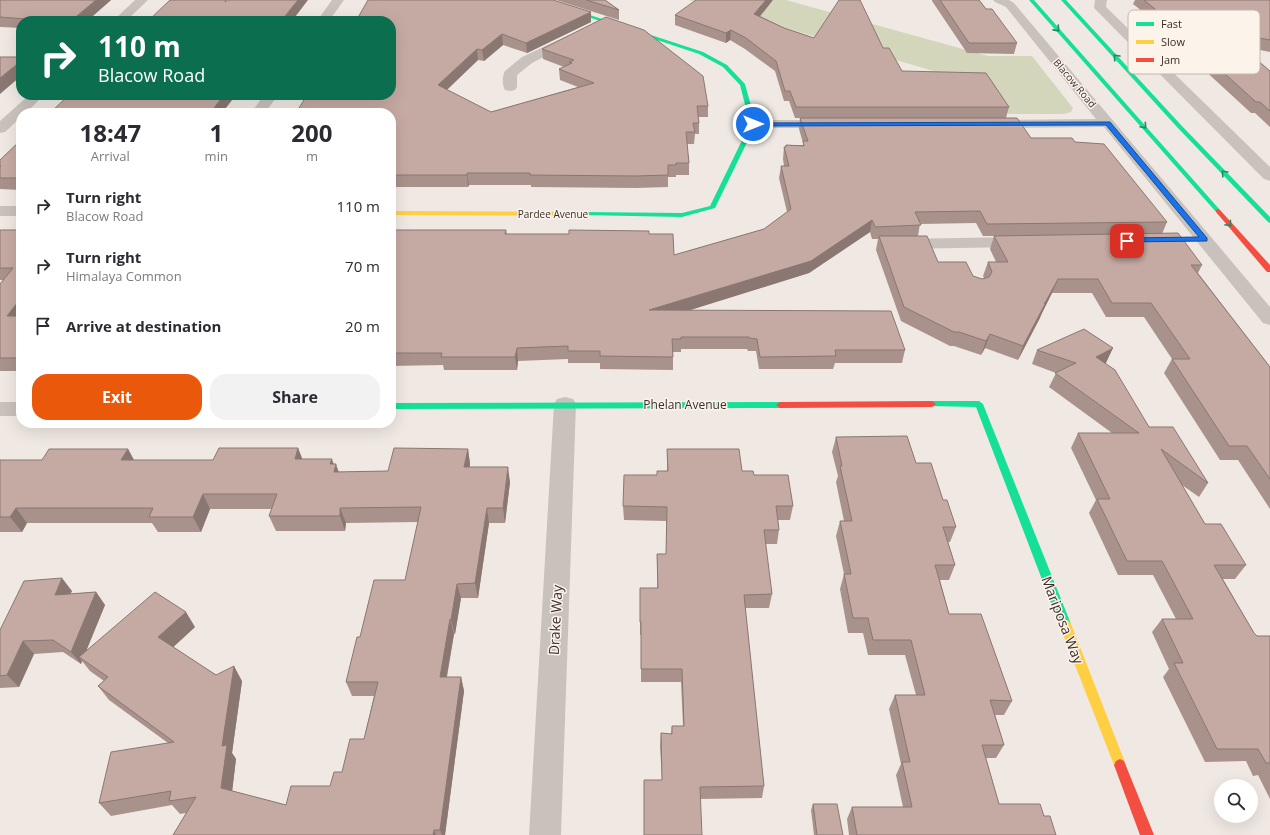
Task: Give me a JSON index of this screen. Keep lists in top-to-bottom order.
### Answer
{
  "streets": {
    "street": [
      "Blacow Road",
      "Pardee Avenue",
      "Phelan Avenue",
      "Drake Way",
      "Mariposa Way"
    ]
  },
  "crossings": [
    ["Phelan Avenue", "Drake Way"],
    ["Phelan Avenue", "Mariposa Way"]
  ],
  "legend": ["Fast", "Slow", "Jam"],
  "page": {
    "turn": ["110 m", "Blacow Road"],
    "eta": [
      "18:47",
      "Arrival",
      "1",
      "min",
      "200",
      "m"
    ],
    "list": [
      {
        "name": "Turn right",
        "note": "Blacow Road",
        "value": "110 m"
      },
      {
        "name": "Turn right",
        "note": "Himalaya Common",
        "value": "70 m"
      },
      {
        "name": "Arrive at destination",
        "value": "20 m"
      }
    ],
    "buttons": ["Exit", "Share"]
  }
}
